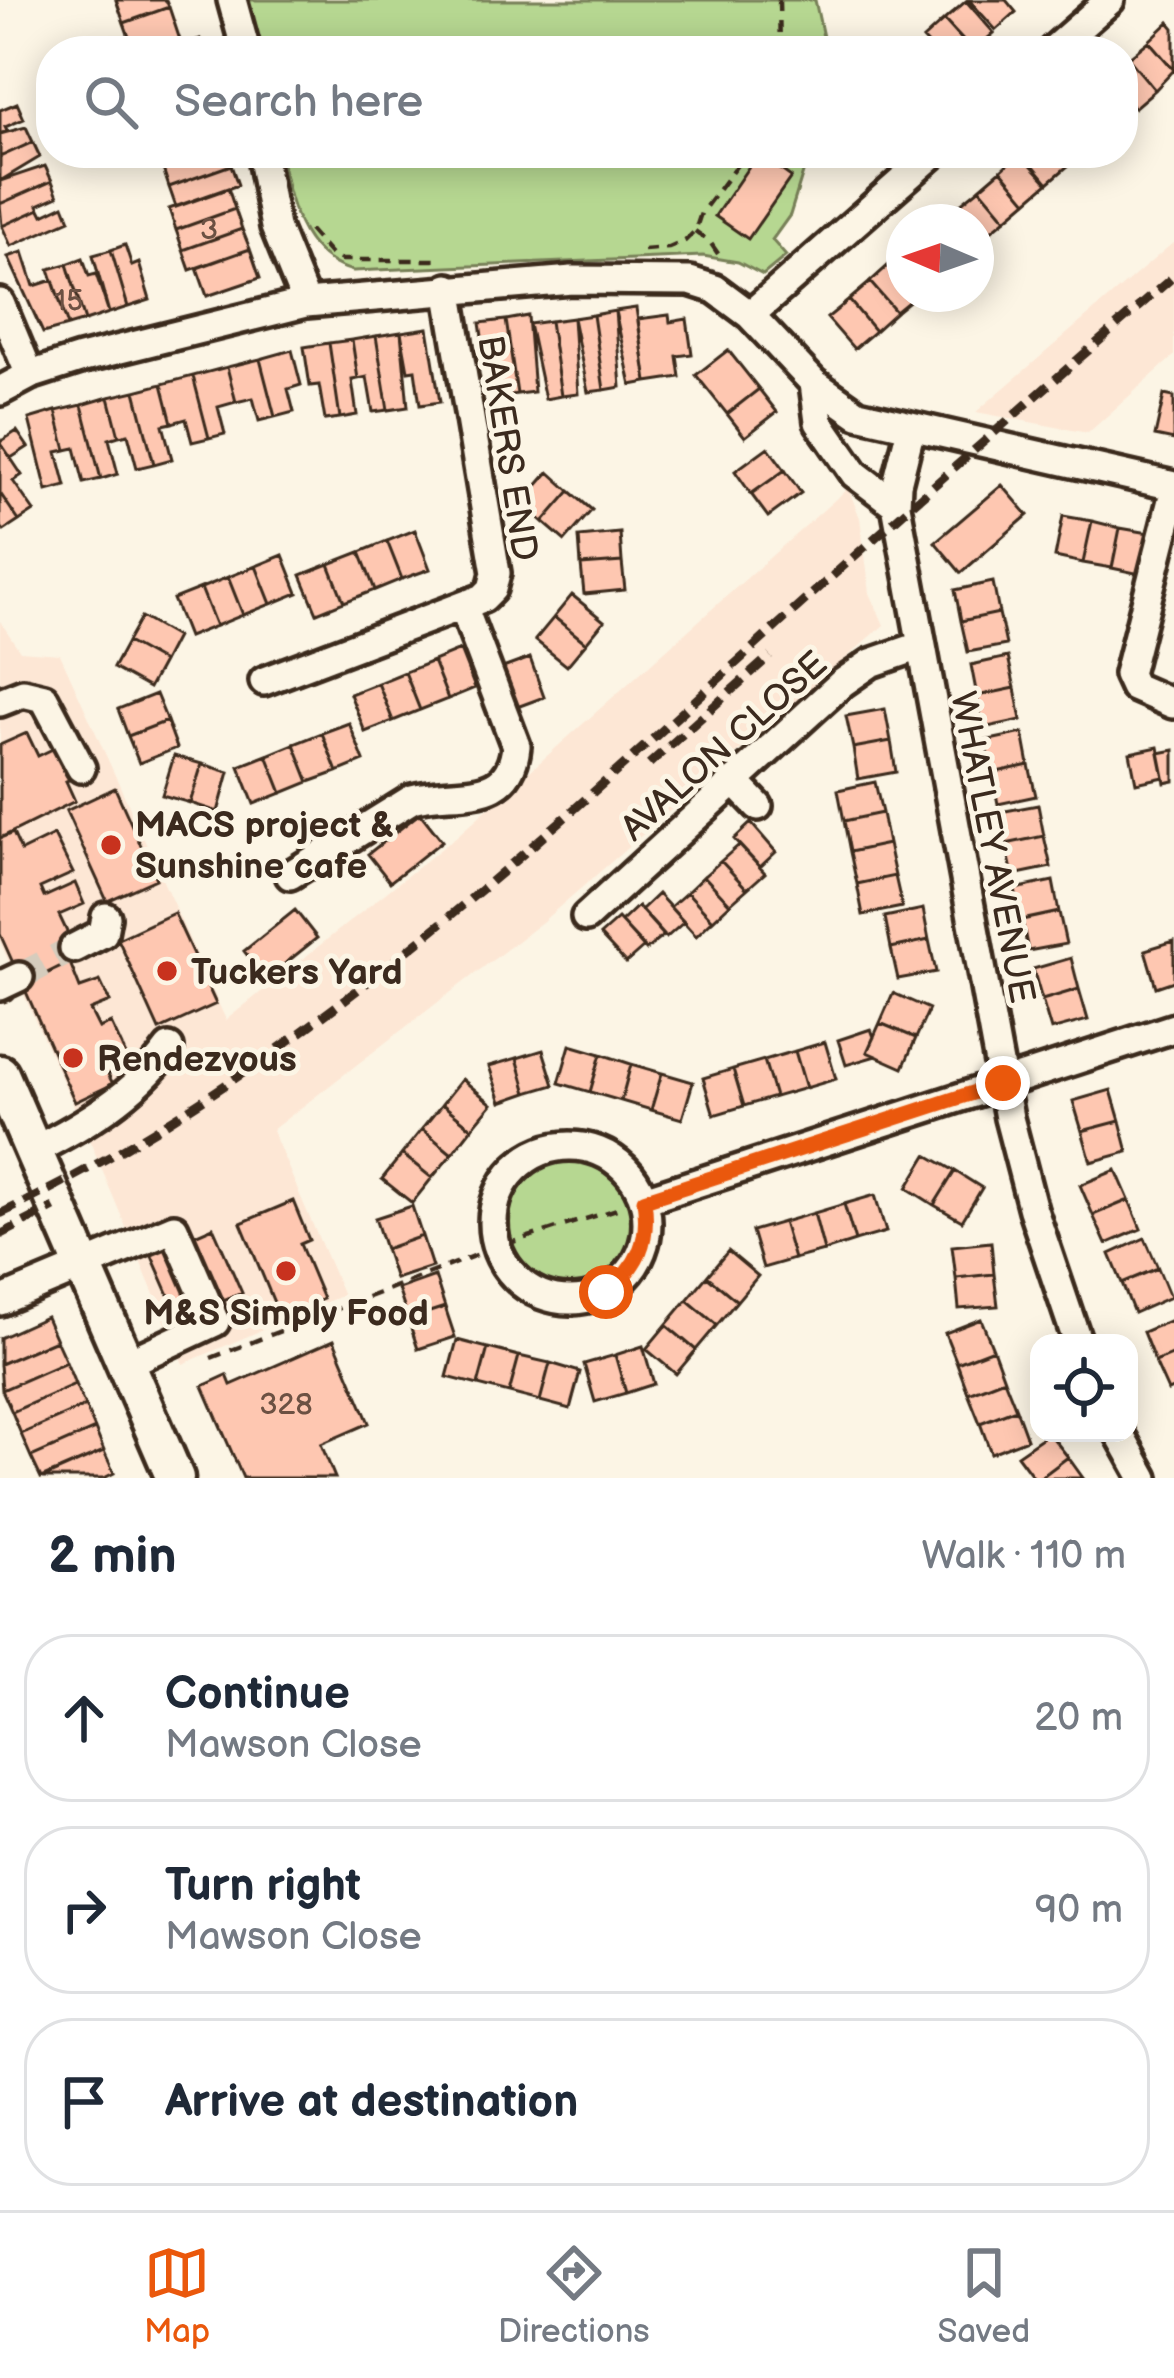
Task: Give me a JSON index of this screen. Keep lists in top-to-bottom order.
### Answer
{
  "streets": {
    "street": ["BAKERS END", "AVALON CLOSE", "WHATLEY AVENUE"]
  },
  "crossings": [
    ["AVALON CLOSE", "WHATLEY AVENUE"]
  ],
  "places": [
    "MACS project & Sunshine cafe",
    "Tuckers Yard",
    "Rendezvous",
    "M&S Simply Food"
  ],
  "house_numbers": ["3", "15", "328"],
  "north": "left",
  "page": {
    "search": "Search here",
    "heading": ["2 min", "Walk · 110 m"],
    "list": [
      ["Continue", "Mawson Close", "20 m"],
      ["Turn right", "Mawson Close", "90 m"],
      "Arrive at destination"
    ],
    "nav": ["Map", "Directions", "Saved"]
  }
}
